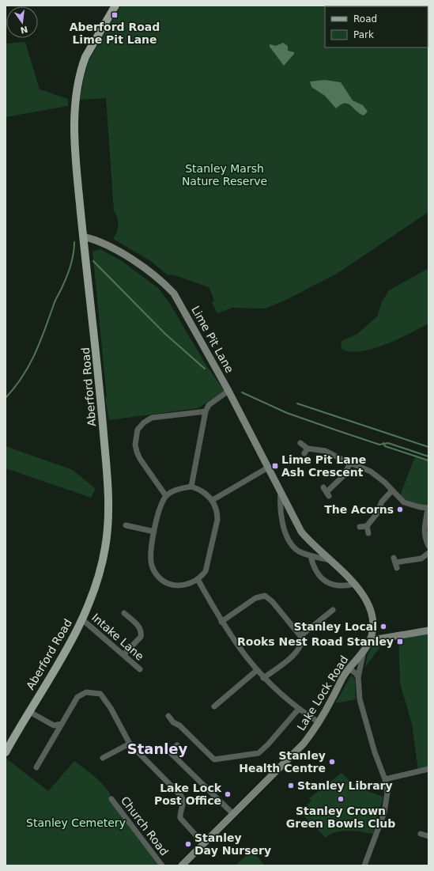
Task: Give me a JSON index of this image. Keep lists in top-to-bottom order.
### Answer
{
  "streets": {
    "main road": ["Aberford Road"],
    "street": [
      "Lime Pit Lane",
      "Intake Lane",
      "Lake Lock Road",
      "Church Road"
    ]
  },
  "crossings": [
    ["Lime Pit Lane", "Aberford Road"],
    ["Lime Pit Lane", "Lake Lock Road"],
    ["Aberford Road", "Intake Lane"]
  ],
  "districts": ["Stanley"],
  "parks": ["Stanley Marsh Nature Reserve", "Stanley Cemetery"],
  "places": {
    "transit": ["Aberford Road Lime Pit Lane", "Lime Pit Lane Ash Crescent", "Rooks Nest Road Stanley"],
    "other": [
      "The Acorns",
      "Stanley Local",
      "Stanley Health Centre",
      "Stanley Library",
      "Lake Lock Post Office",
      "Stanley Crown Green Bowls Club",
      "Stanley Day Nursery"
    ]
  },
  "legend": ["Road", "Park"],
  "north": "bottom"
}
